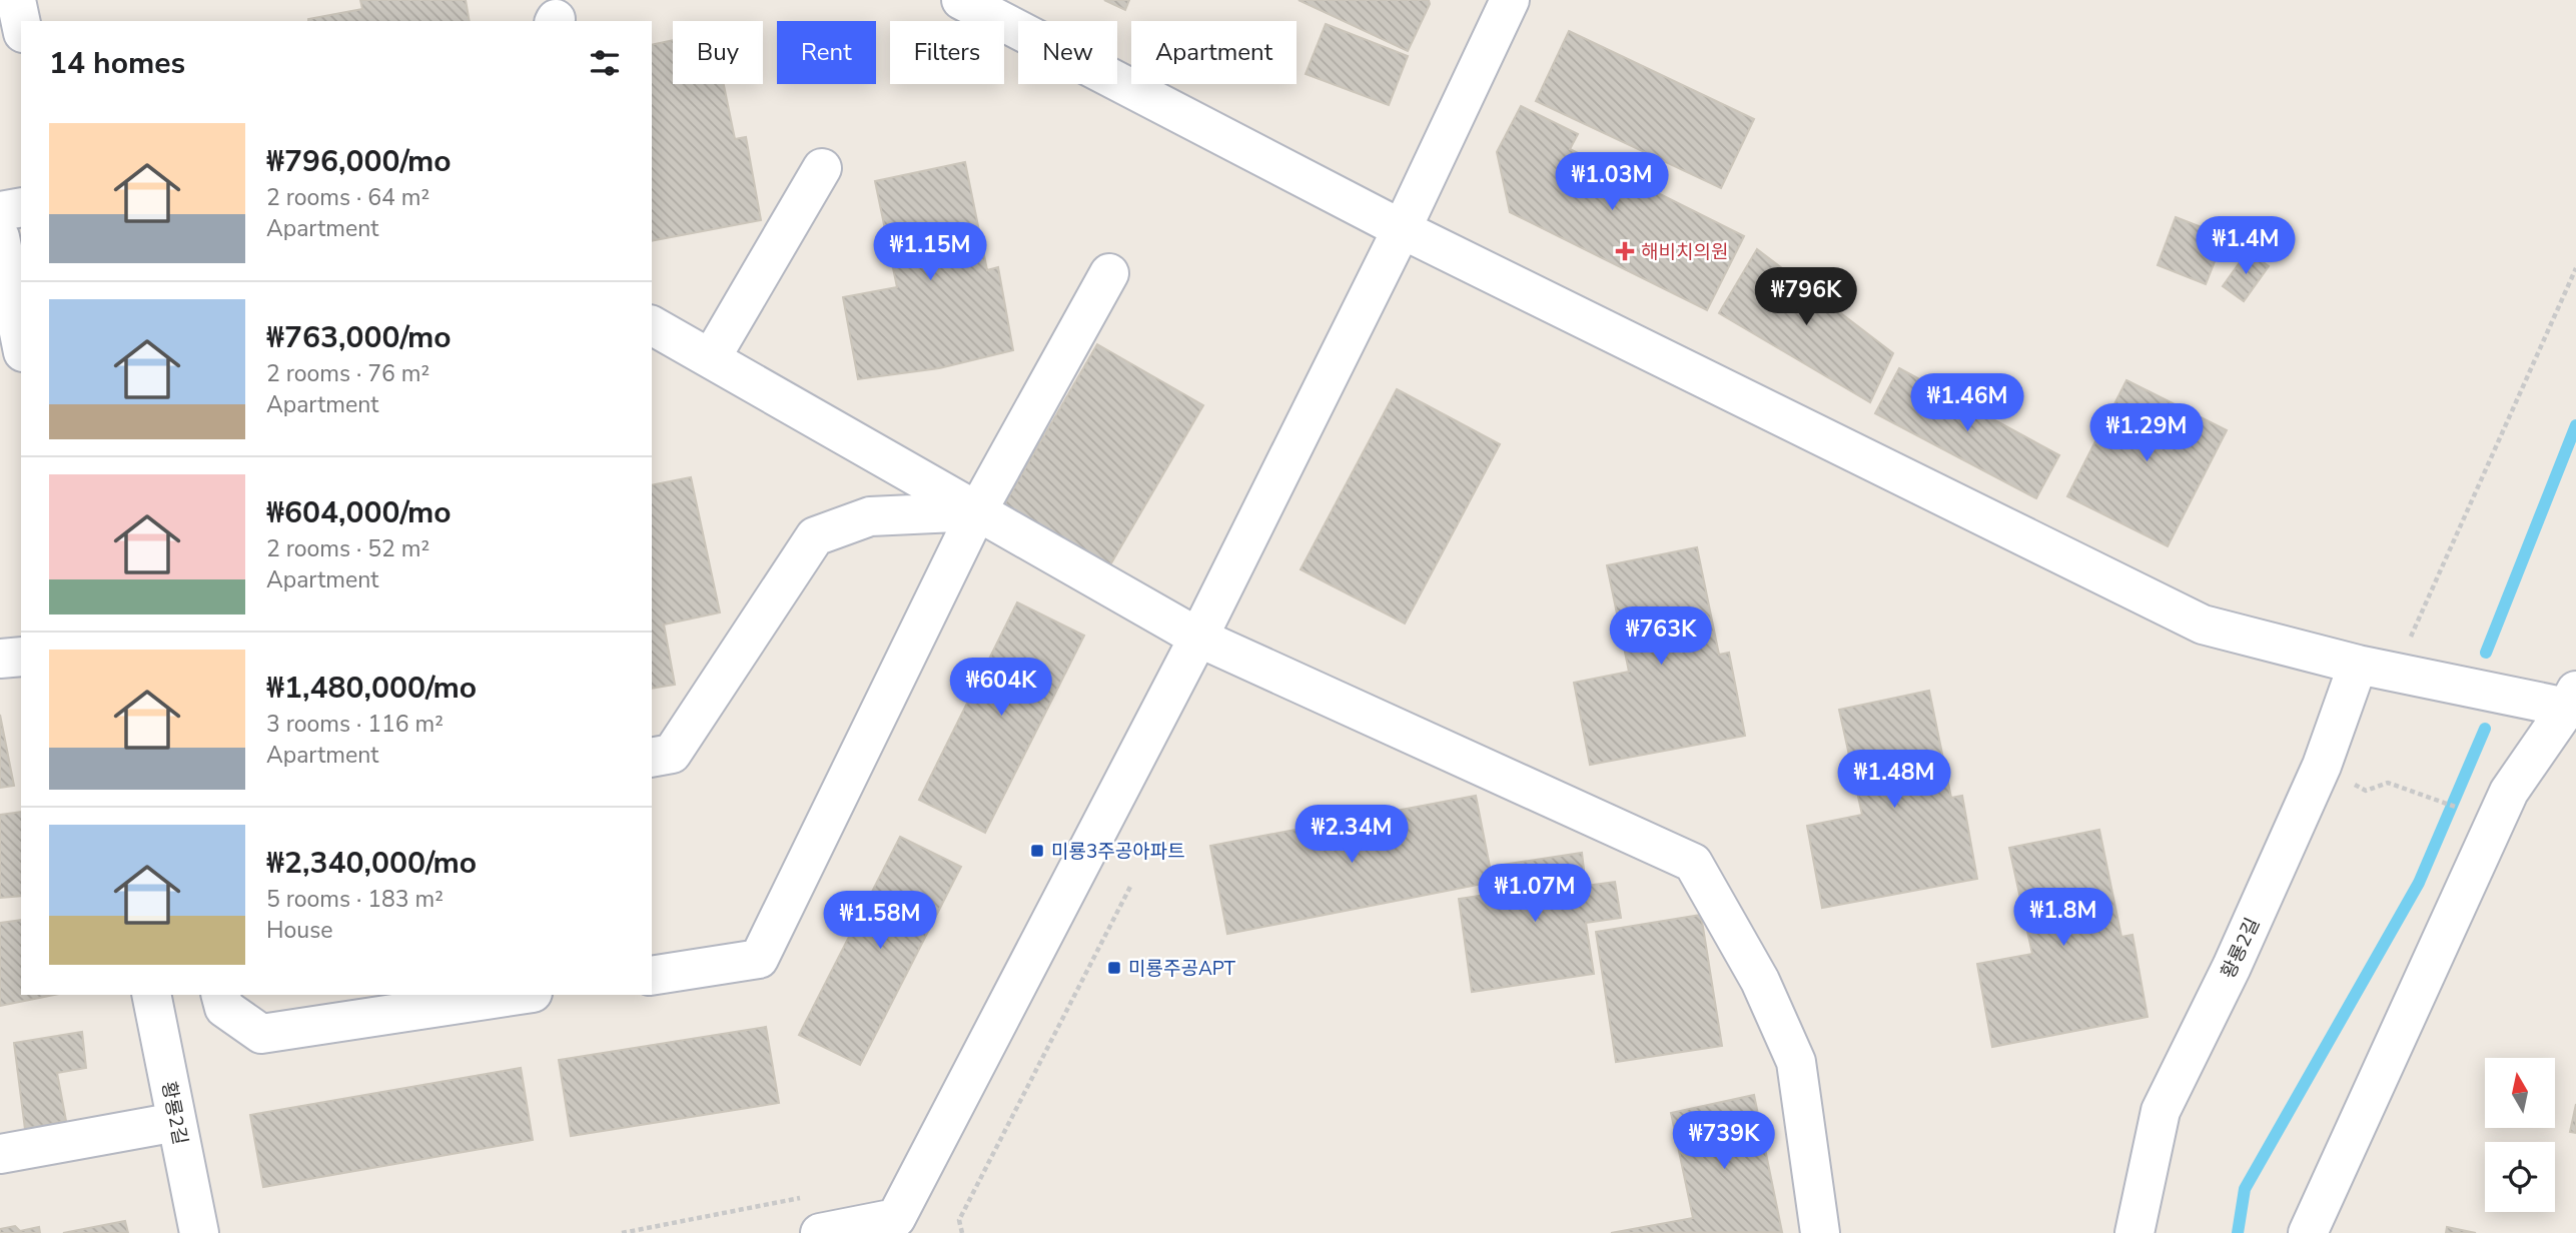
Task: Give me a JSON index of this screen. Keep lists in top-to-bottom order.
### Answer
{
  "streets": {
    "street": ["황룡2길"]
  },
  "places": {
    "health": ["해비치의원"],
    "transit": ["미룡3주공아파트", "미룡주공APT"]
  },
  "north": "top",
  "page": {
    "chip": [
      "Buy",
      "Rent",
      "Filters",
      "New",
      "Apartment"
    ],
    "heading": "14 homes",
    "list": [
      {
        "name": "₩796,000/mo",
        "note": "2 rooms · 64 m² · Apartment"
      },
      {
        "name": "₩763,000/mo",
        "note": "2 rooms · 76 m² · Apartment"
      },
      {
        "name": "₩604,000/mo",
        "note": "2 rooms · 52 m² · Apartment"
      },
      {
        "name": "₩1,480,000/mo",
        "note": "3 rooms · 116 m² · Apartment"
      },
      {
        "name": "₩2,340,000/mo",
        "note": "5 rooms · 183 m² · House"
      }
    ],
    "price": [
      "₩1.03M",
      "₩1.4M",
      "₩1.15M",
      "₩796K",
      "₩1.46M",
      "₩1.29M",
      "₩763K",
      "₩604K",
      "₩1.48M",
      "₩2.34M",
      "₩1.07M",
      "₩1.8M",
      "₩1.58M",
      "₩739K"
    ]
  }
}
